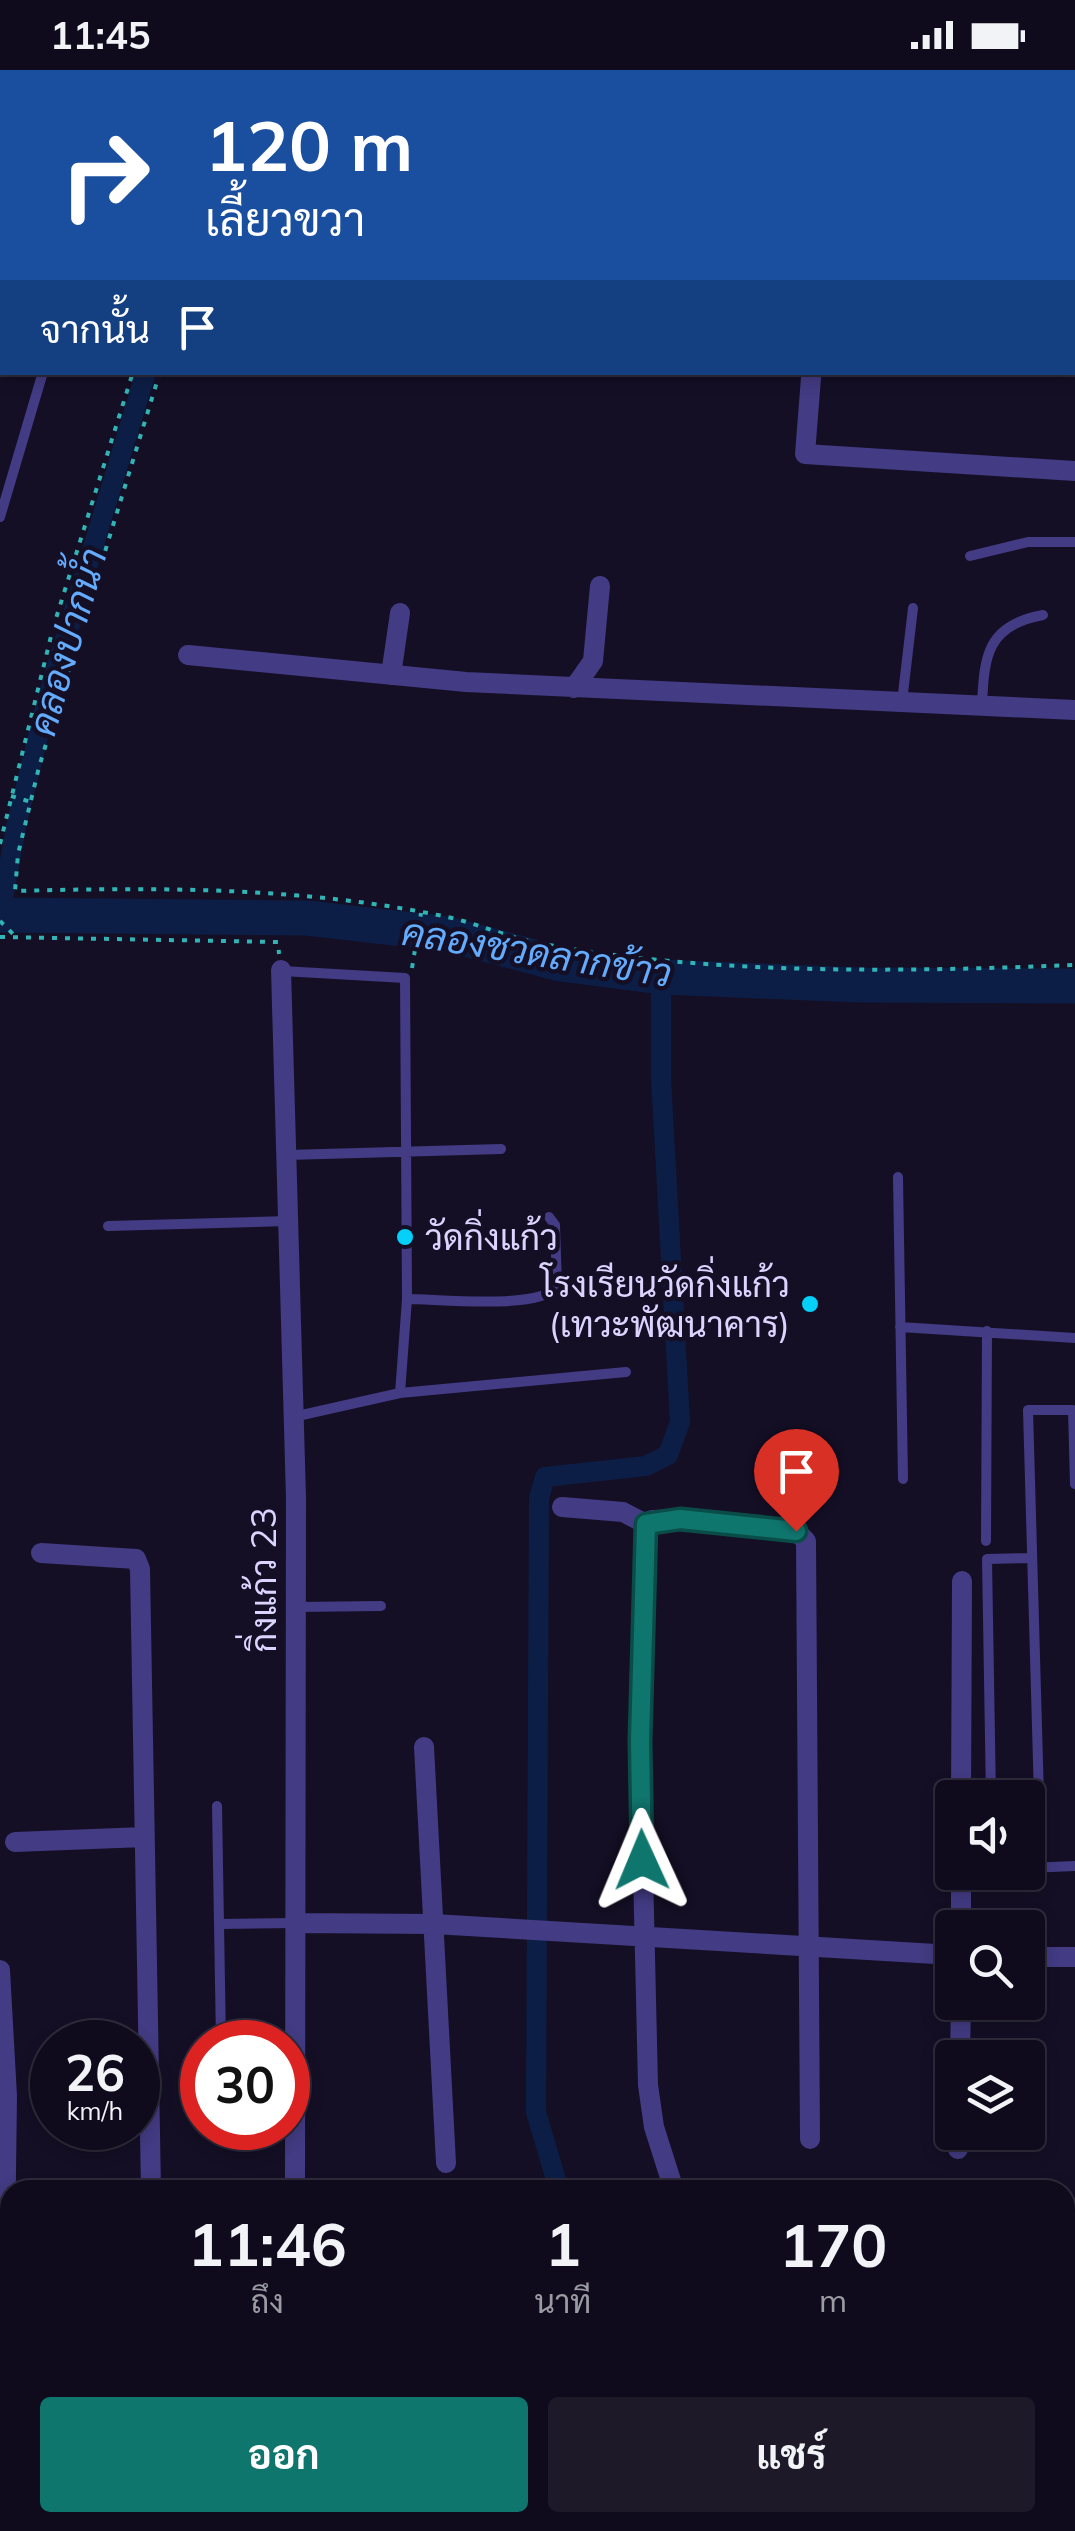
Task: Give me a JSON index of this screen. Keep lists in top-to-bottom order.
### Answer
{
  "streets": {
    "street": ["กิ่งแก้ว 23"]
  },
  "water": ["คลองปากน้ำ", "คลองชวดลากข้าว"],
  "places": ["วัดกิ่งแก้ว", "โรงเรียนวัดกิ่งแก้ว (เทวะพัฒนาคาร)"],
  "page": {
    "status": "11:45",
    "turn": ["120 m", "เลี้ยวขวา"],
    "then": "จากนั้น",
    "speed": "26 km/h",
    "limit": "30",
    "eta": [
      "11:46",
      "ถึง",
      "1",
      "นาที",
      "170",
      "m"
    ],
    "buttons": ["ออก", "แชร์"]
  }
}
